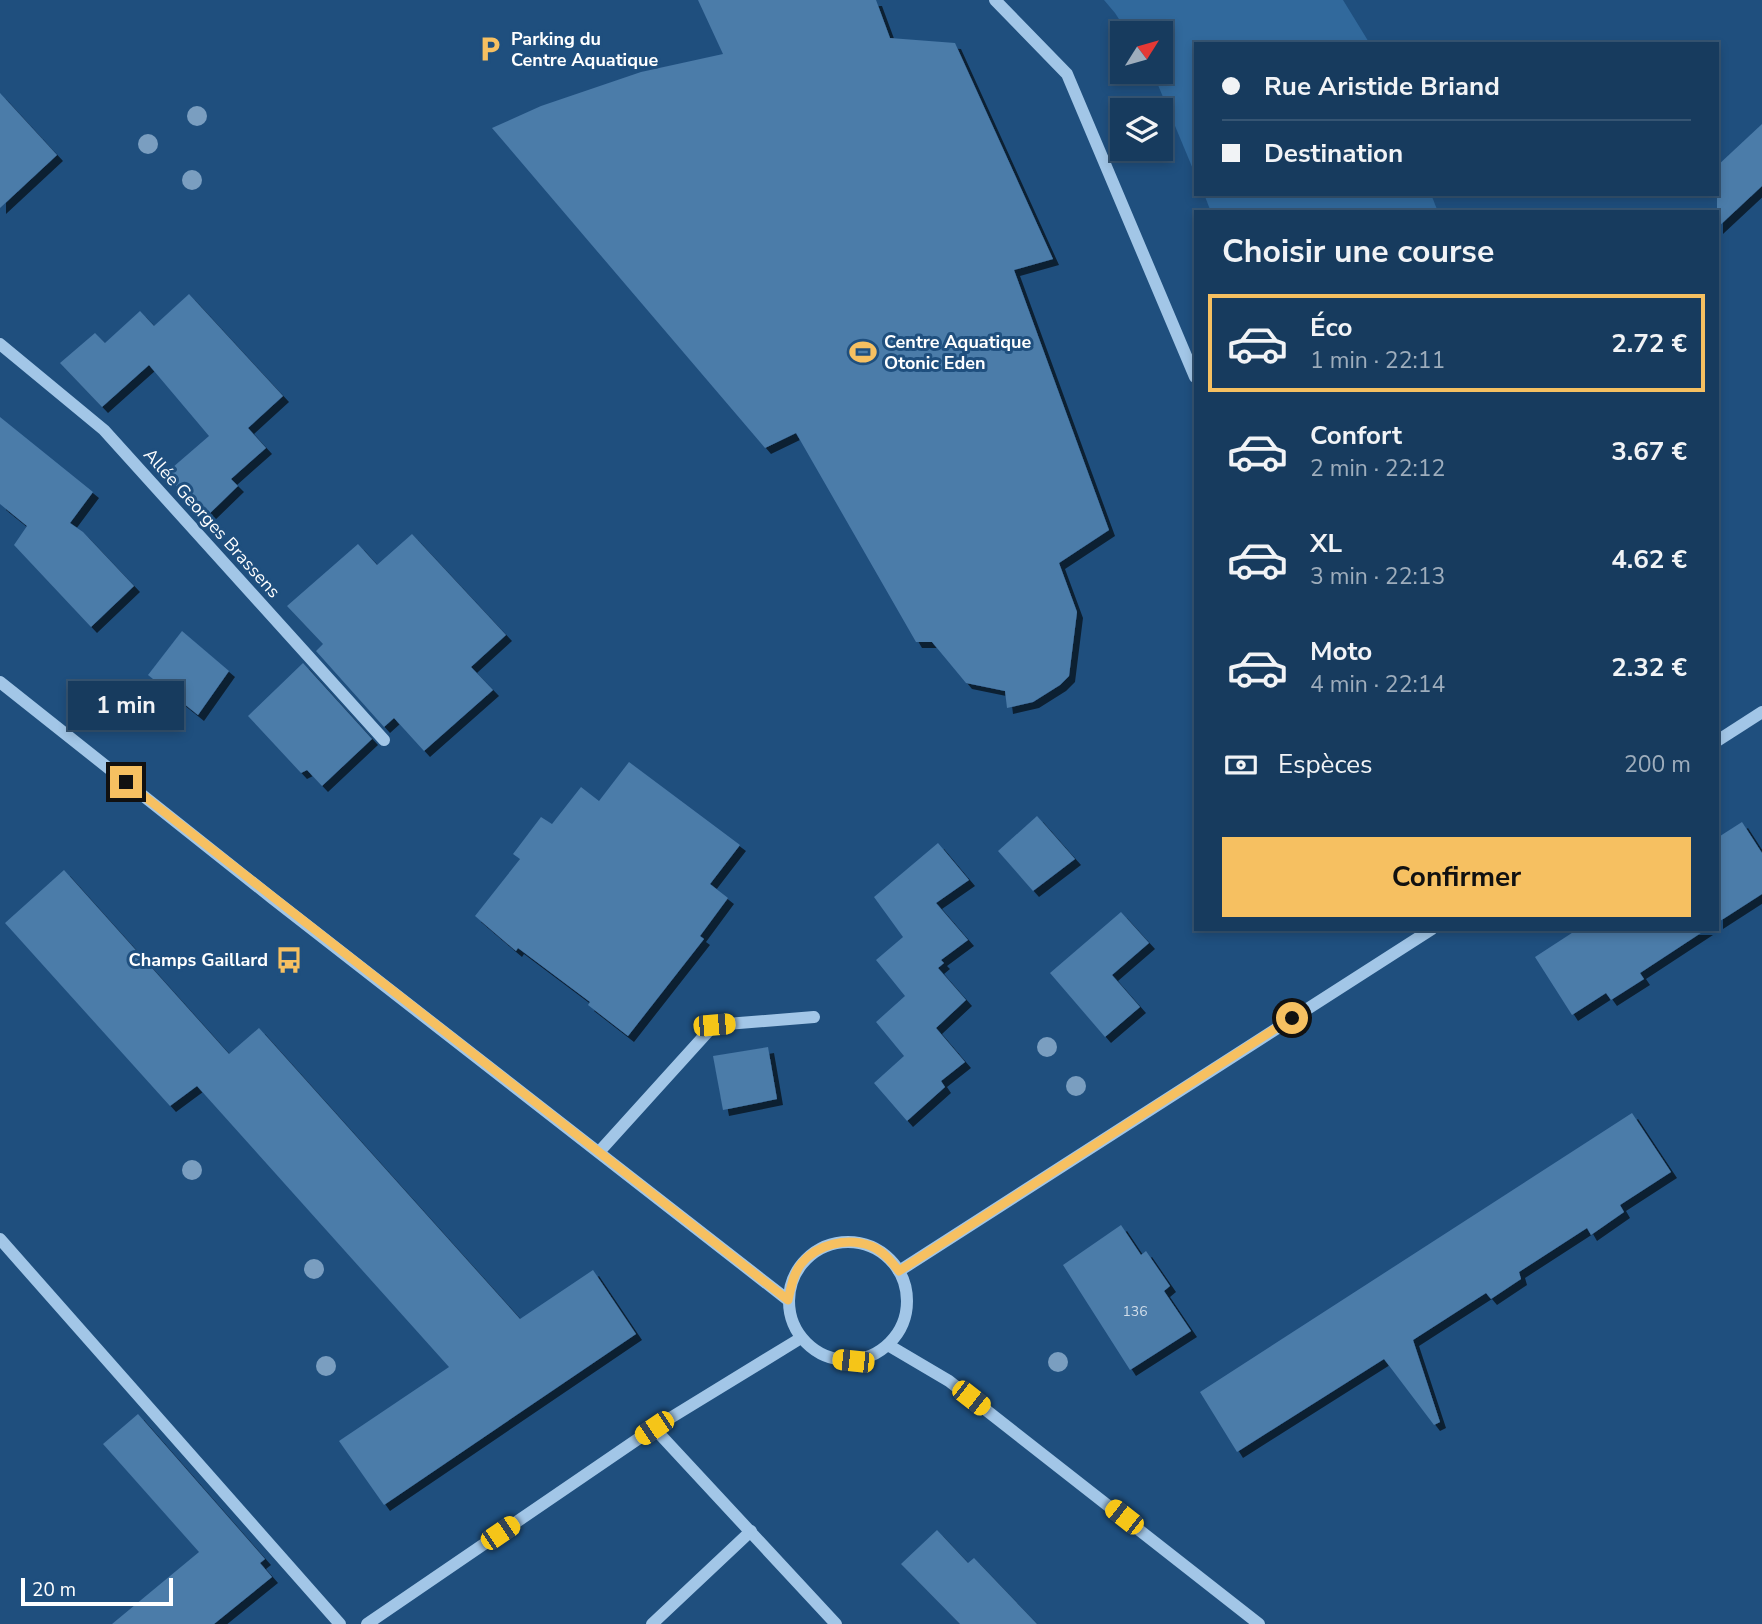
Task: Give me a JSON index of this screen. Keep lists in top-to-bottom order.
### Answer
{
  "streets": {
    "street": ["Allée Georges Brassens"]
  },
  "places": {
    "parking": ["Parking du Centre Aquatique"],
    "sports": ["Centre Aquatique Otonic Eden"],
    "bus stop": ["Champs Gaillard"]
  },
  "house_numbers": ["136"],
  "scale_bar": "20 m",
  "north": "top right",
  "page": {
    "banner": ["Rue Aristide Briand", "Destination"],
    "heading": "Choisir une course",
    "list": [
      {
        "name": "Éco",
        "note": "1 min · 22:11",
        "value": "2.72 €"
      },
      {
        "name": "Confort",
        "note": "2 min · 22:12",
        "value": "3.67 €"
      },
      {
        "name": "XL",
        "note": "3 min · 22:13",
        "value": "4.62 €"
      },
      {
        "name": "Moto",
        "note": "4 min · 22:14",
        "value": "2.32 €"
      }
    ],
    "bubble": "1 min",
    "pay": ["Espèces", "200 m"],
    "buttons": "Confirmer",
    "scale": "20 m"
  }
}
